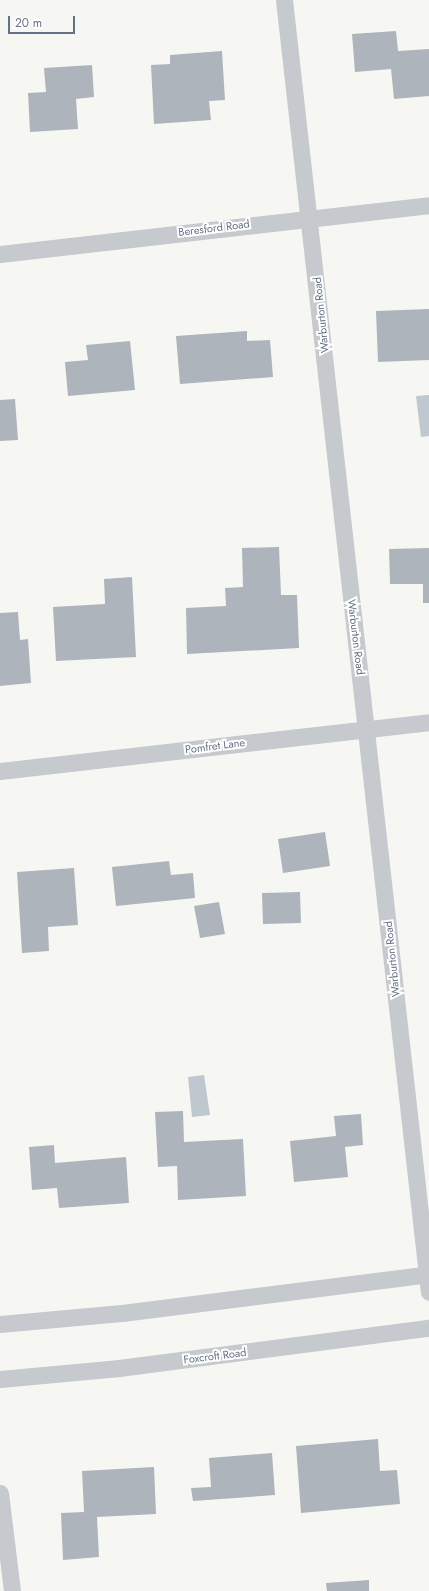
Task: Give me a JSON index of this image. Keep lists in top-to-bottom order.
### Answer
{
  "streets": {
    "street": [
      "Beresford Road",
      "Warburton Road",
      "Pomfret Lane",
      "Foxcroft Road"
    ]
  },
  "crossings": [
    ["Beresford Road", "Warburton Road"],
    ["Warburton Road", "Pomfret Lane"]
  ],
  "scale_bar": "20 m"
}
